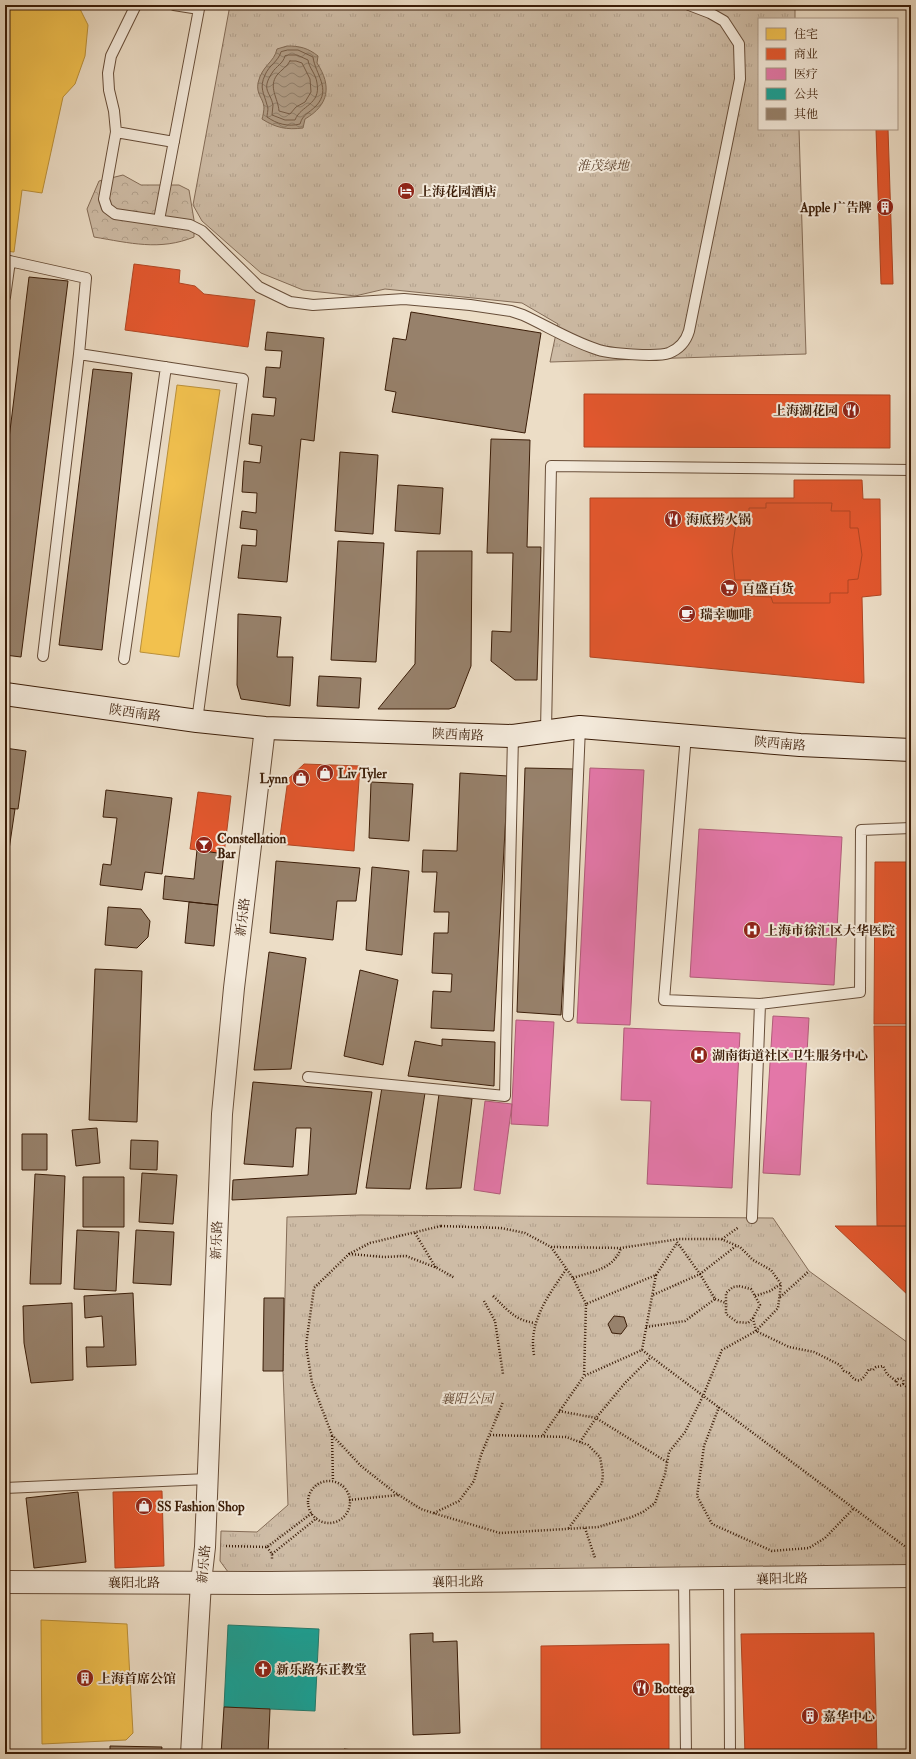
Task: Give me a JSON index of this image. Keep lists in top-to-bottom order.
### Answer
{
  "streets": {
    "main road": ["陕西南路", "襄阳北路"],
    "street": ["新乐路"]
  },
  "crossings": [
    ["陕西南路", "新乐路"],
    ["新乐路", "襄阳北路"]
  ],
  "parks": ["淮茂绿地", "襄阳公园"],
  "places": {
    "hotel": ["上海花园酒店"],
    "building": ["Apple 广告牌", "上海首席公馆", "嘉华中心"],
    "restaurant": ["上海湖花园", "海底捞火锅", "Bottega"],
    "supermarket": ["百盛百货"],
    "cafe": ["瑞幸咖啡"],
    "shop": ["Liv Tyler", "Lynn", "SS Fashion Shop"],
    "bar": ["Constellation Bar"],
    "hospital": ["上海市徐汇区大华医院", "湖南街道社区卫生服务中心"],
    "church": ["新乐路东正教堂"]
  },
  "legend": [
    "住宅",
    "商业",
    "医疗",
    "公共",
    "其他"
  ]
}
